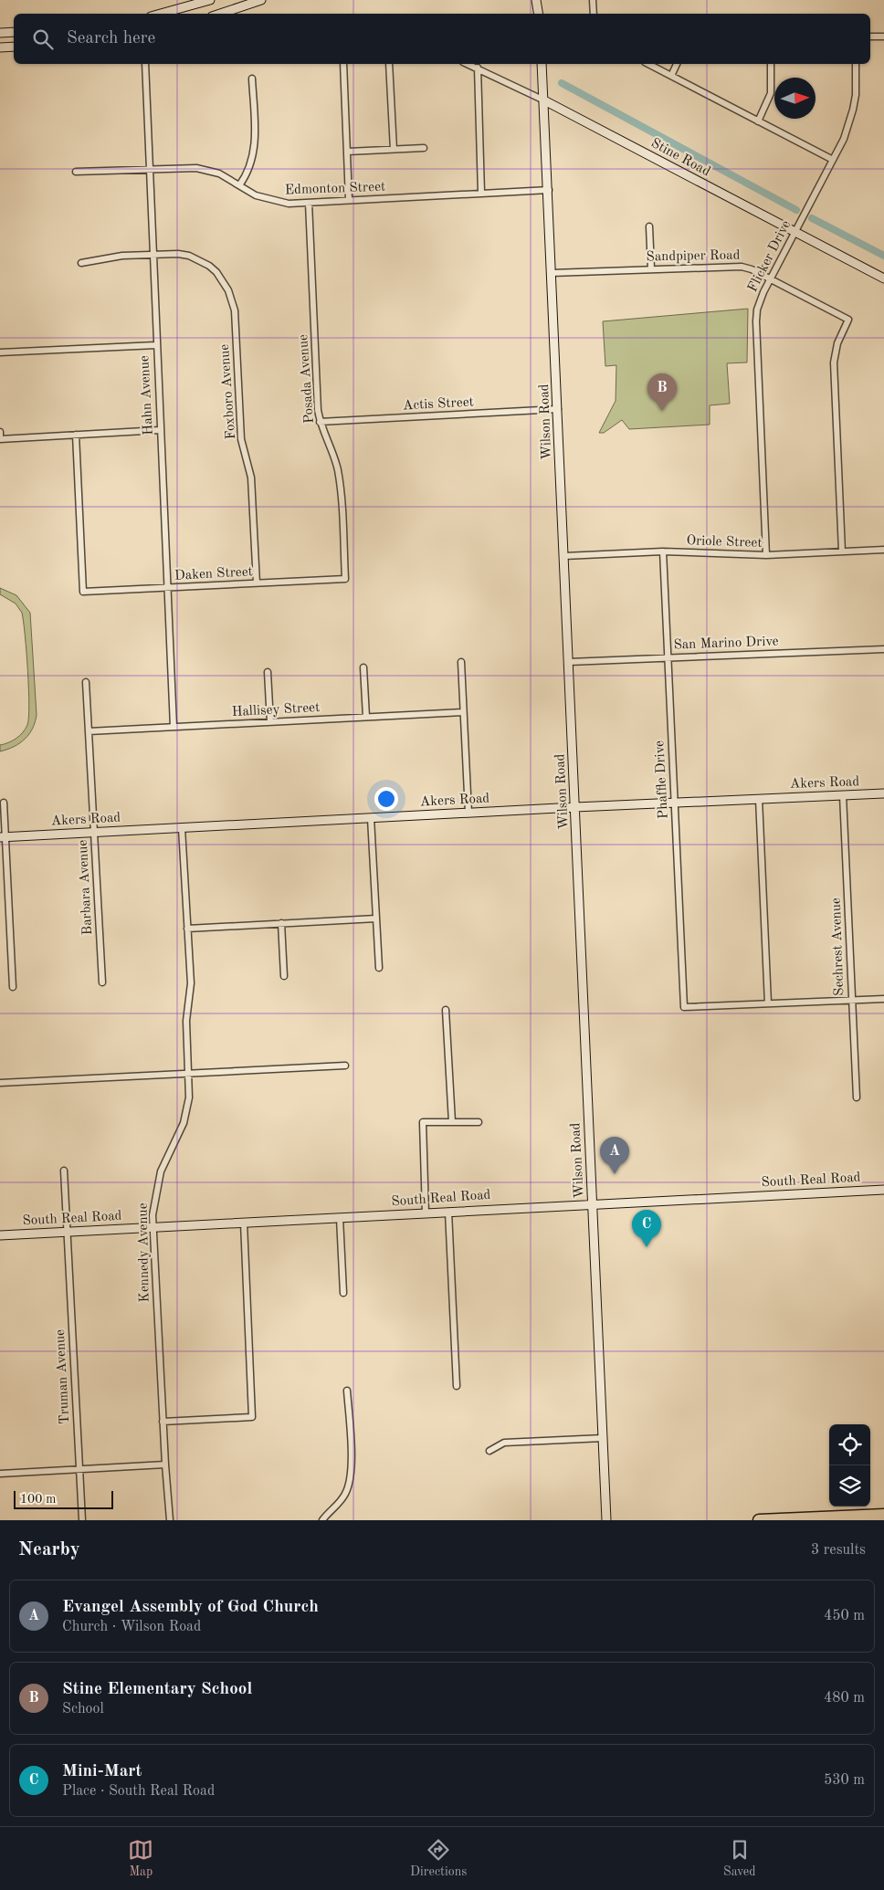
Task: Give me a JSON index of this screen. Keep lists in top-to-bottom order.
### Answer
{
  "streets": {
    "street": [
      "Stine Road",
      "Edmonton Street",
      "Sandpiper Road",
      "Flicker Drive",
      "Posada Avenue",
      "Foxboro Avenue",
      "Hahn Avenue",
      "Actis Street",
      "Wilson Road",
      "Oriole Street",
      "Daken Street",
      "San Marino Drive",
      "Hallisey Street",
      "Phaffle Drive",
      "Akers Road",
      "Barbara Avenue",
      "Sechrest Avenue",
      "South Real Road",
      "Kennedy Avenue",
      "Truman Avenue"
    ]
  },
  "crossings": [
    ["Stine Road", "Flicker Drive"],
    ["Stine Road", "Wilson Road"],
    ["Edmonton Street", "Posada Avenue"],
    ["Edmonton Street", "Hahn Avenue"],
    ["Edmonton Street", "Wilson Road"],
    ["Sandpiper Road", "Flicker Drive"],
    ["Sandpiper Road", "Wilson Road"],
    ["Sandpiper Road", "Oriole Street"],
    ["Flicker Drive", "Oriole Street"],
    ["Posada Avenue", "Actis Street"],
    ["Posada Avenue", "Daken Street"],
    ["Foxboro Avenue", "Hahn Avenue"],
    ["Foxboro Avenue", "Daken Street"],
    ["Hahn Avenue", "Daken Street"],
    ["Hahn Avenue", "Hallisey Street"],
    ["Actis Street", "Wilson Road"],
    ["Wilson Road", "Oriole Street"],
    ["Wilson Road", "San Marino Drive"],
    ["Wilson Road", "Akers Road"],
    ["Wilson Road", "South Real Road"],
    ["Oriole Street", "Phaffle Drive"],
    ["San Marino Drive", "Phaffle Drive"],
    ["Hallisey Street", "Barbara Avenue"],
    ["Phaffle Drive", "Akers Road"],
    ["Akers Road", "Barbara Avenue"],
    ["Akers Road", "Sechrest Avenue"],
    ["Akers Road", "Kennedy Avenue"],
    ["South Real Road", "Kennedy Avenue"],
    ["South Real Road", "Truman Avenue"]
  ],
  "scale_bar": "100 m",
  "north": "right",
  "page": {
    "search": "Search here",
    "pins": ["B", "A", "C"],
    "scale": "100 m",
    "heading": ["Nearby", "3 results"],
    "list": [
      {
        "mark": "A",
        "name": "Evangel Assembly of God Church",
        "note": "Church · Wilson Road",
        "value": "450 m"
      },
      {
        "mark": "B",
        "name": "Stine Elementary School",
        "note": "School",
        "value": "480 m"
      },
      {
        "mark": "C",
        "name": "Mini-Mart",
        "note": "Place · South Real Road",
        "value": "530 m"
      }
    ],
    "nav": ["Map", "Directions", "Saved"]
  }
}
